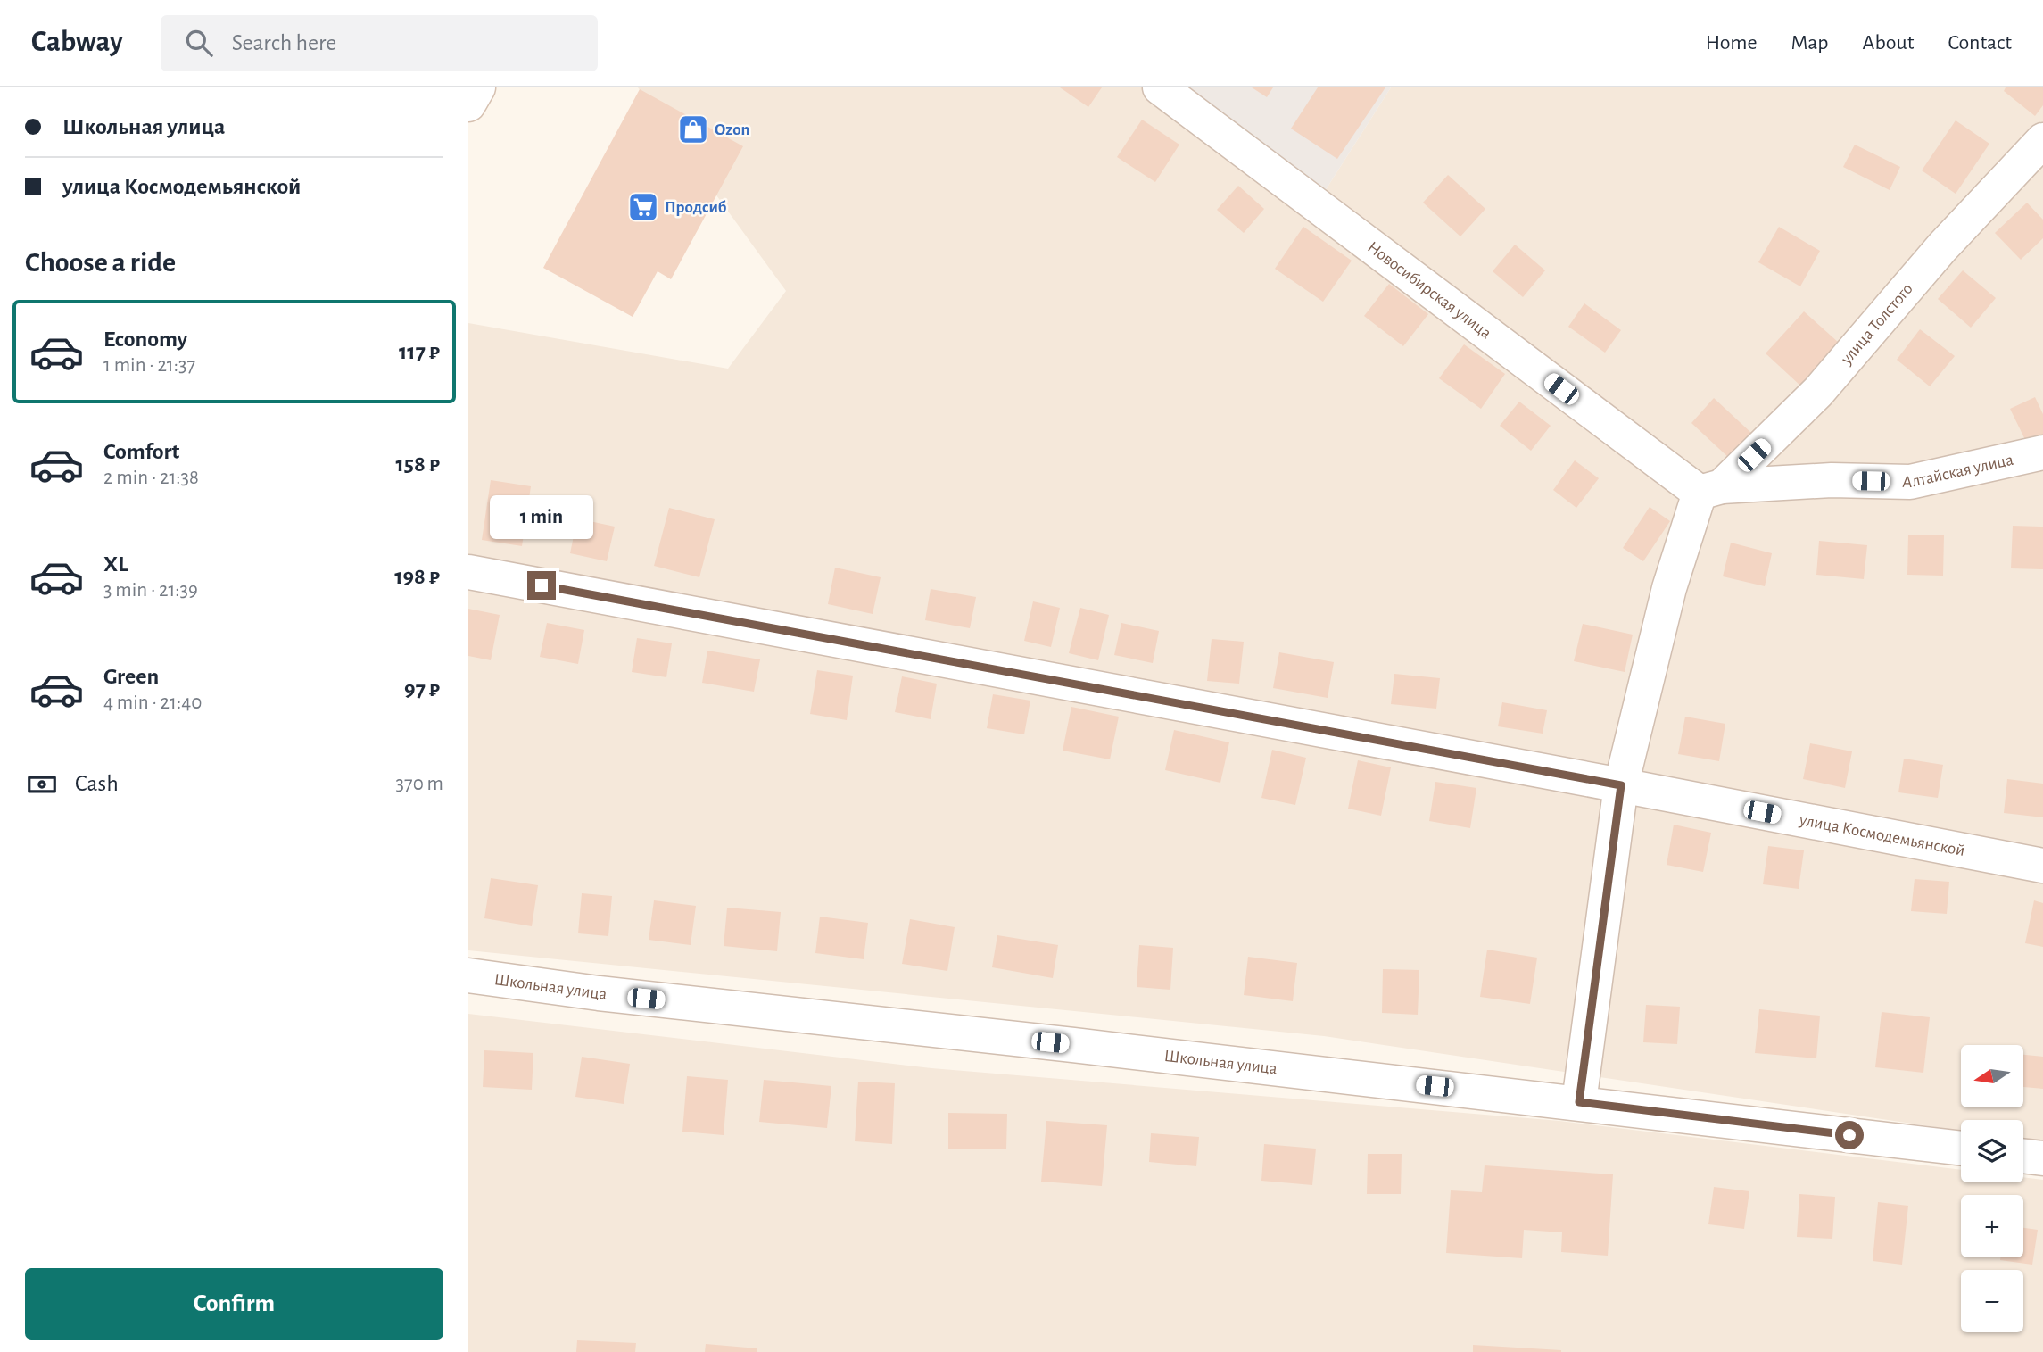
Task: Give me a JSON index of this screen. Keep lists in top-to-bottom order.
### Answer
{
  "streets": {
    "street": [
      "Новосибирская улица",
      "улица Толстого",
      "Алтайская улица",
      "улица Космодемьянской",
      "Школьная улица"
    ]
  },
  "crossings": [
    ["Новосибирская улица", "улица Толстого"],
    ["Новосибирская улица", "Алтайская улица"],
    ["улица Толстого", "Алтайская улица"]
  ],
  "places": {
    "shop": ["Ozon"],
    "supermarket": ["Продсиб"]
  },
  "north": "left",
  "page": {
    "header": "Cabway",
    "search": "Search here",
    "nav": [
      "Home",
      "Map",
      "About",
      "Contact"
    ],
    "banner": ["Школьная улица", "улица Космодемьянской"],
    "heading": "Choose a ride",
    "list": [
      {
        "name": "Economy",
        "note": "1 min · 21:37",
        "value": "117 ₽"
      },
      {
        "name": "Comfort",
        "note": "2 min · 21:38",
        "value": "158 ₽"
      },
      {
        "name": "XL",
        "note": "3 min · 21:39",
        "value": "198 ₽"
      },
      {
        "name": "Green",
        "note": "4 min · 21:40",
        "value": "97 ₽"
      }
    ],
    "bubble": "1 min",
    "pay": ["Cash", "370 m"],
    "map_buttons": ["+", "−"],
    "buttons": "Confirm"
  }
}
